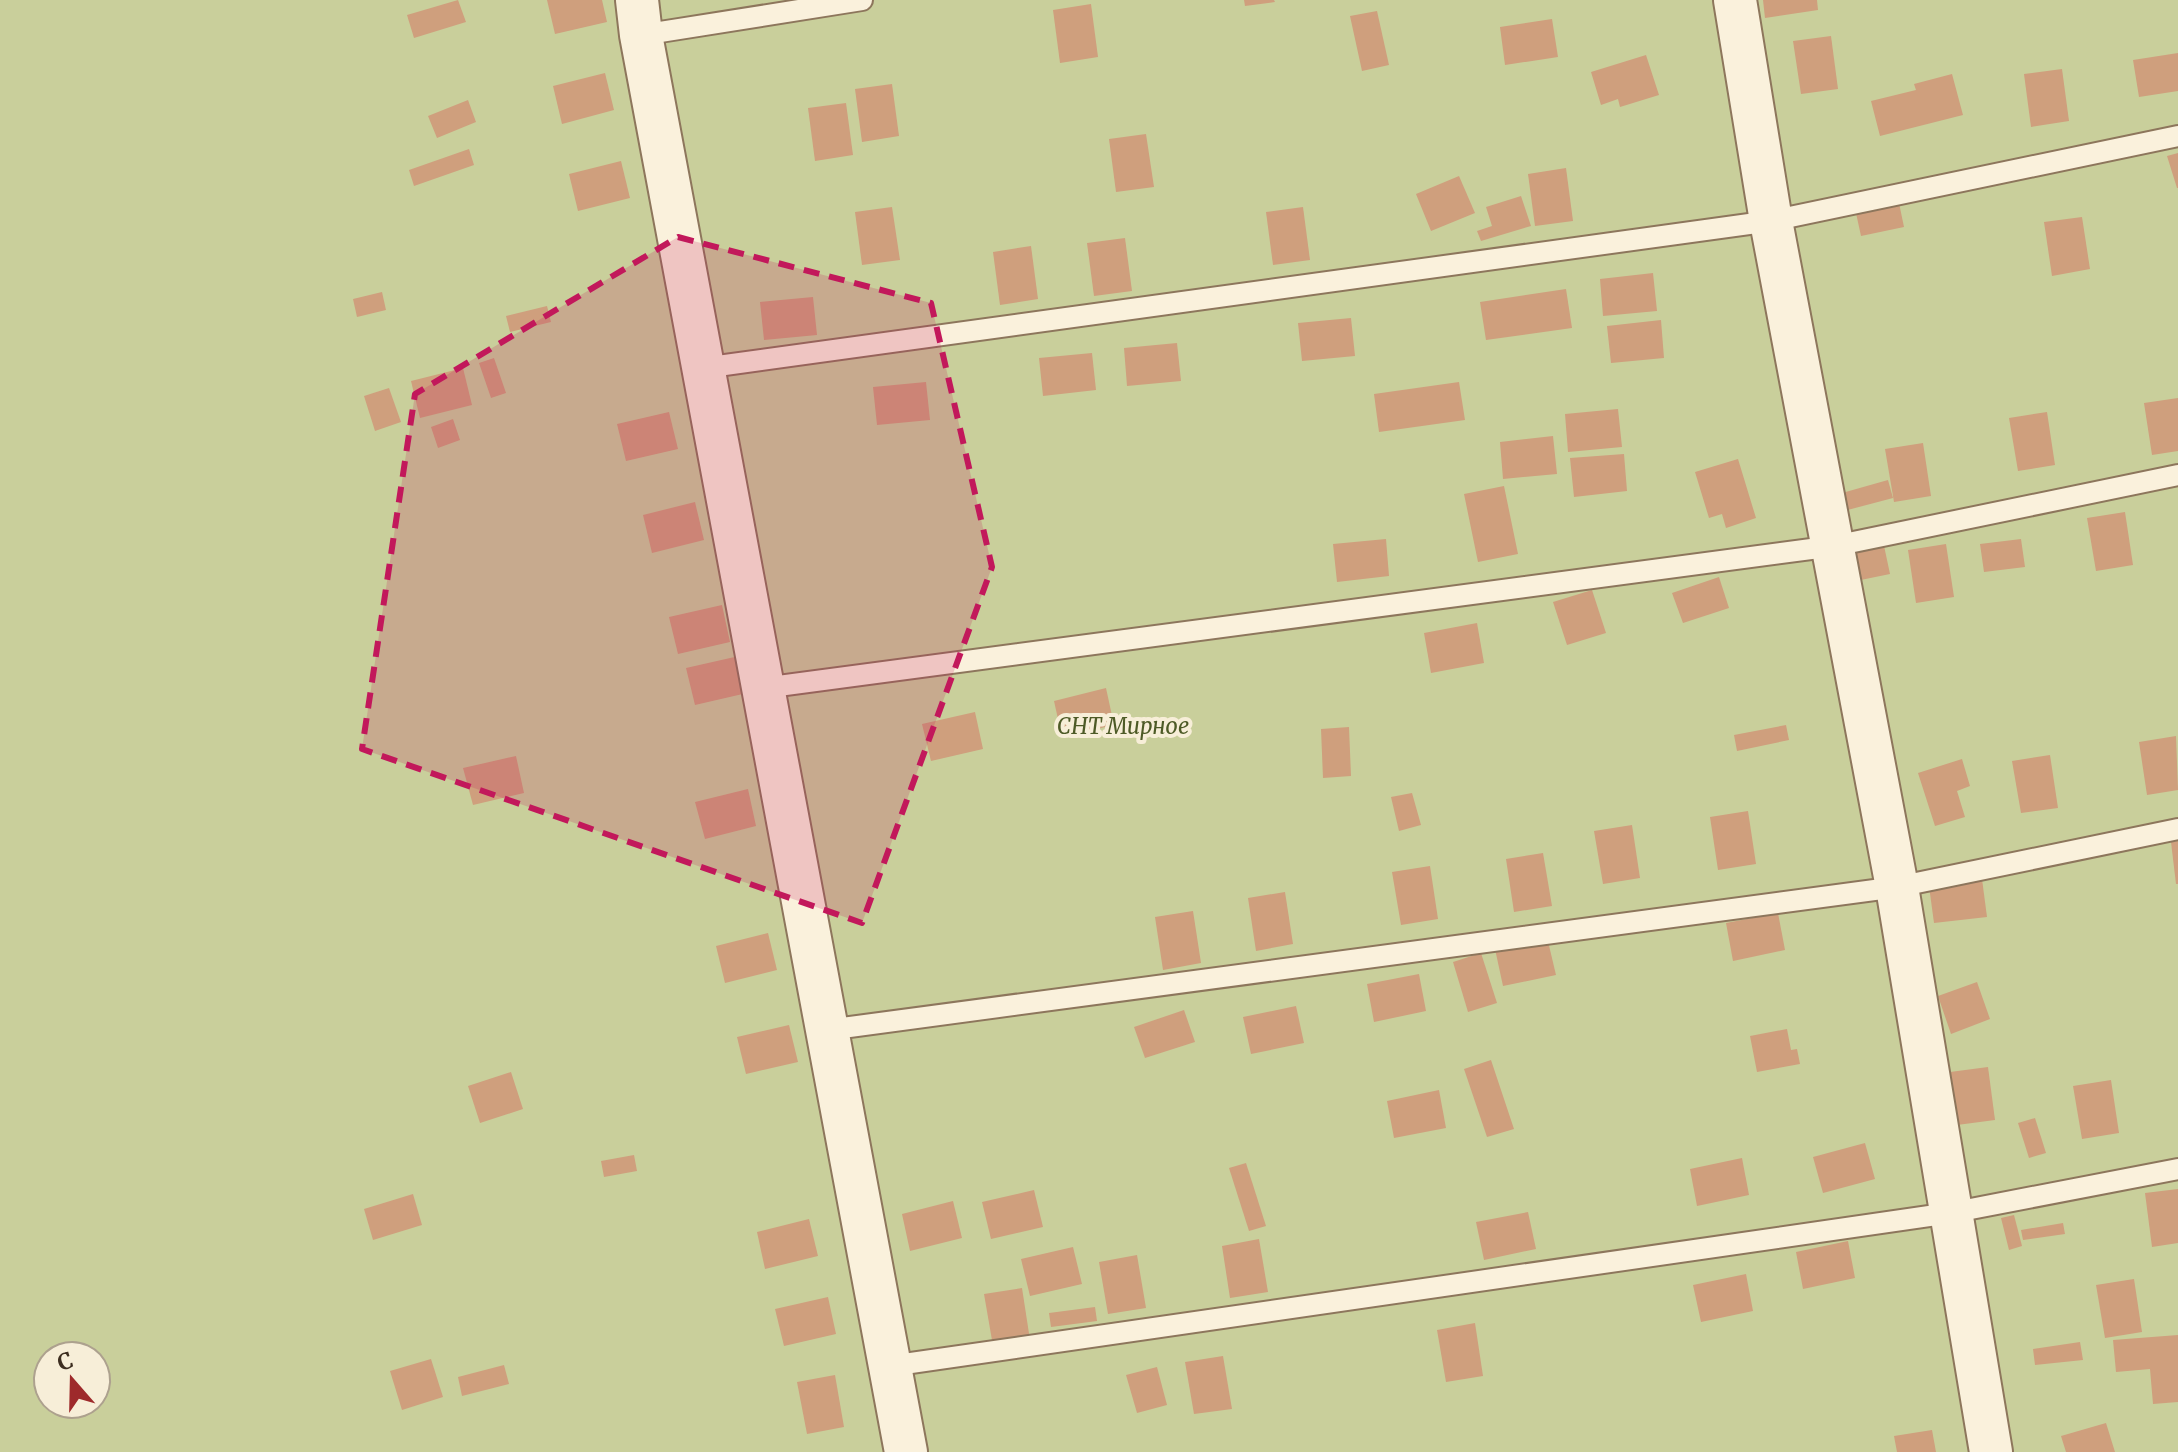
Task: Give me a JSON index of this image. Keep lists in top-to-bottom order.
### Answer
{
  "parks": ["СНТ Мирное"],
  "north": "top"
}
